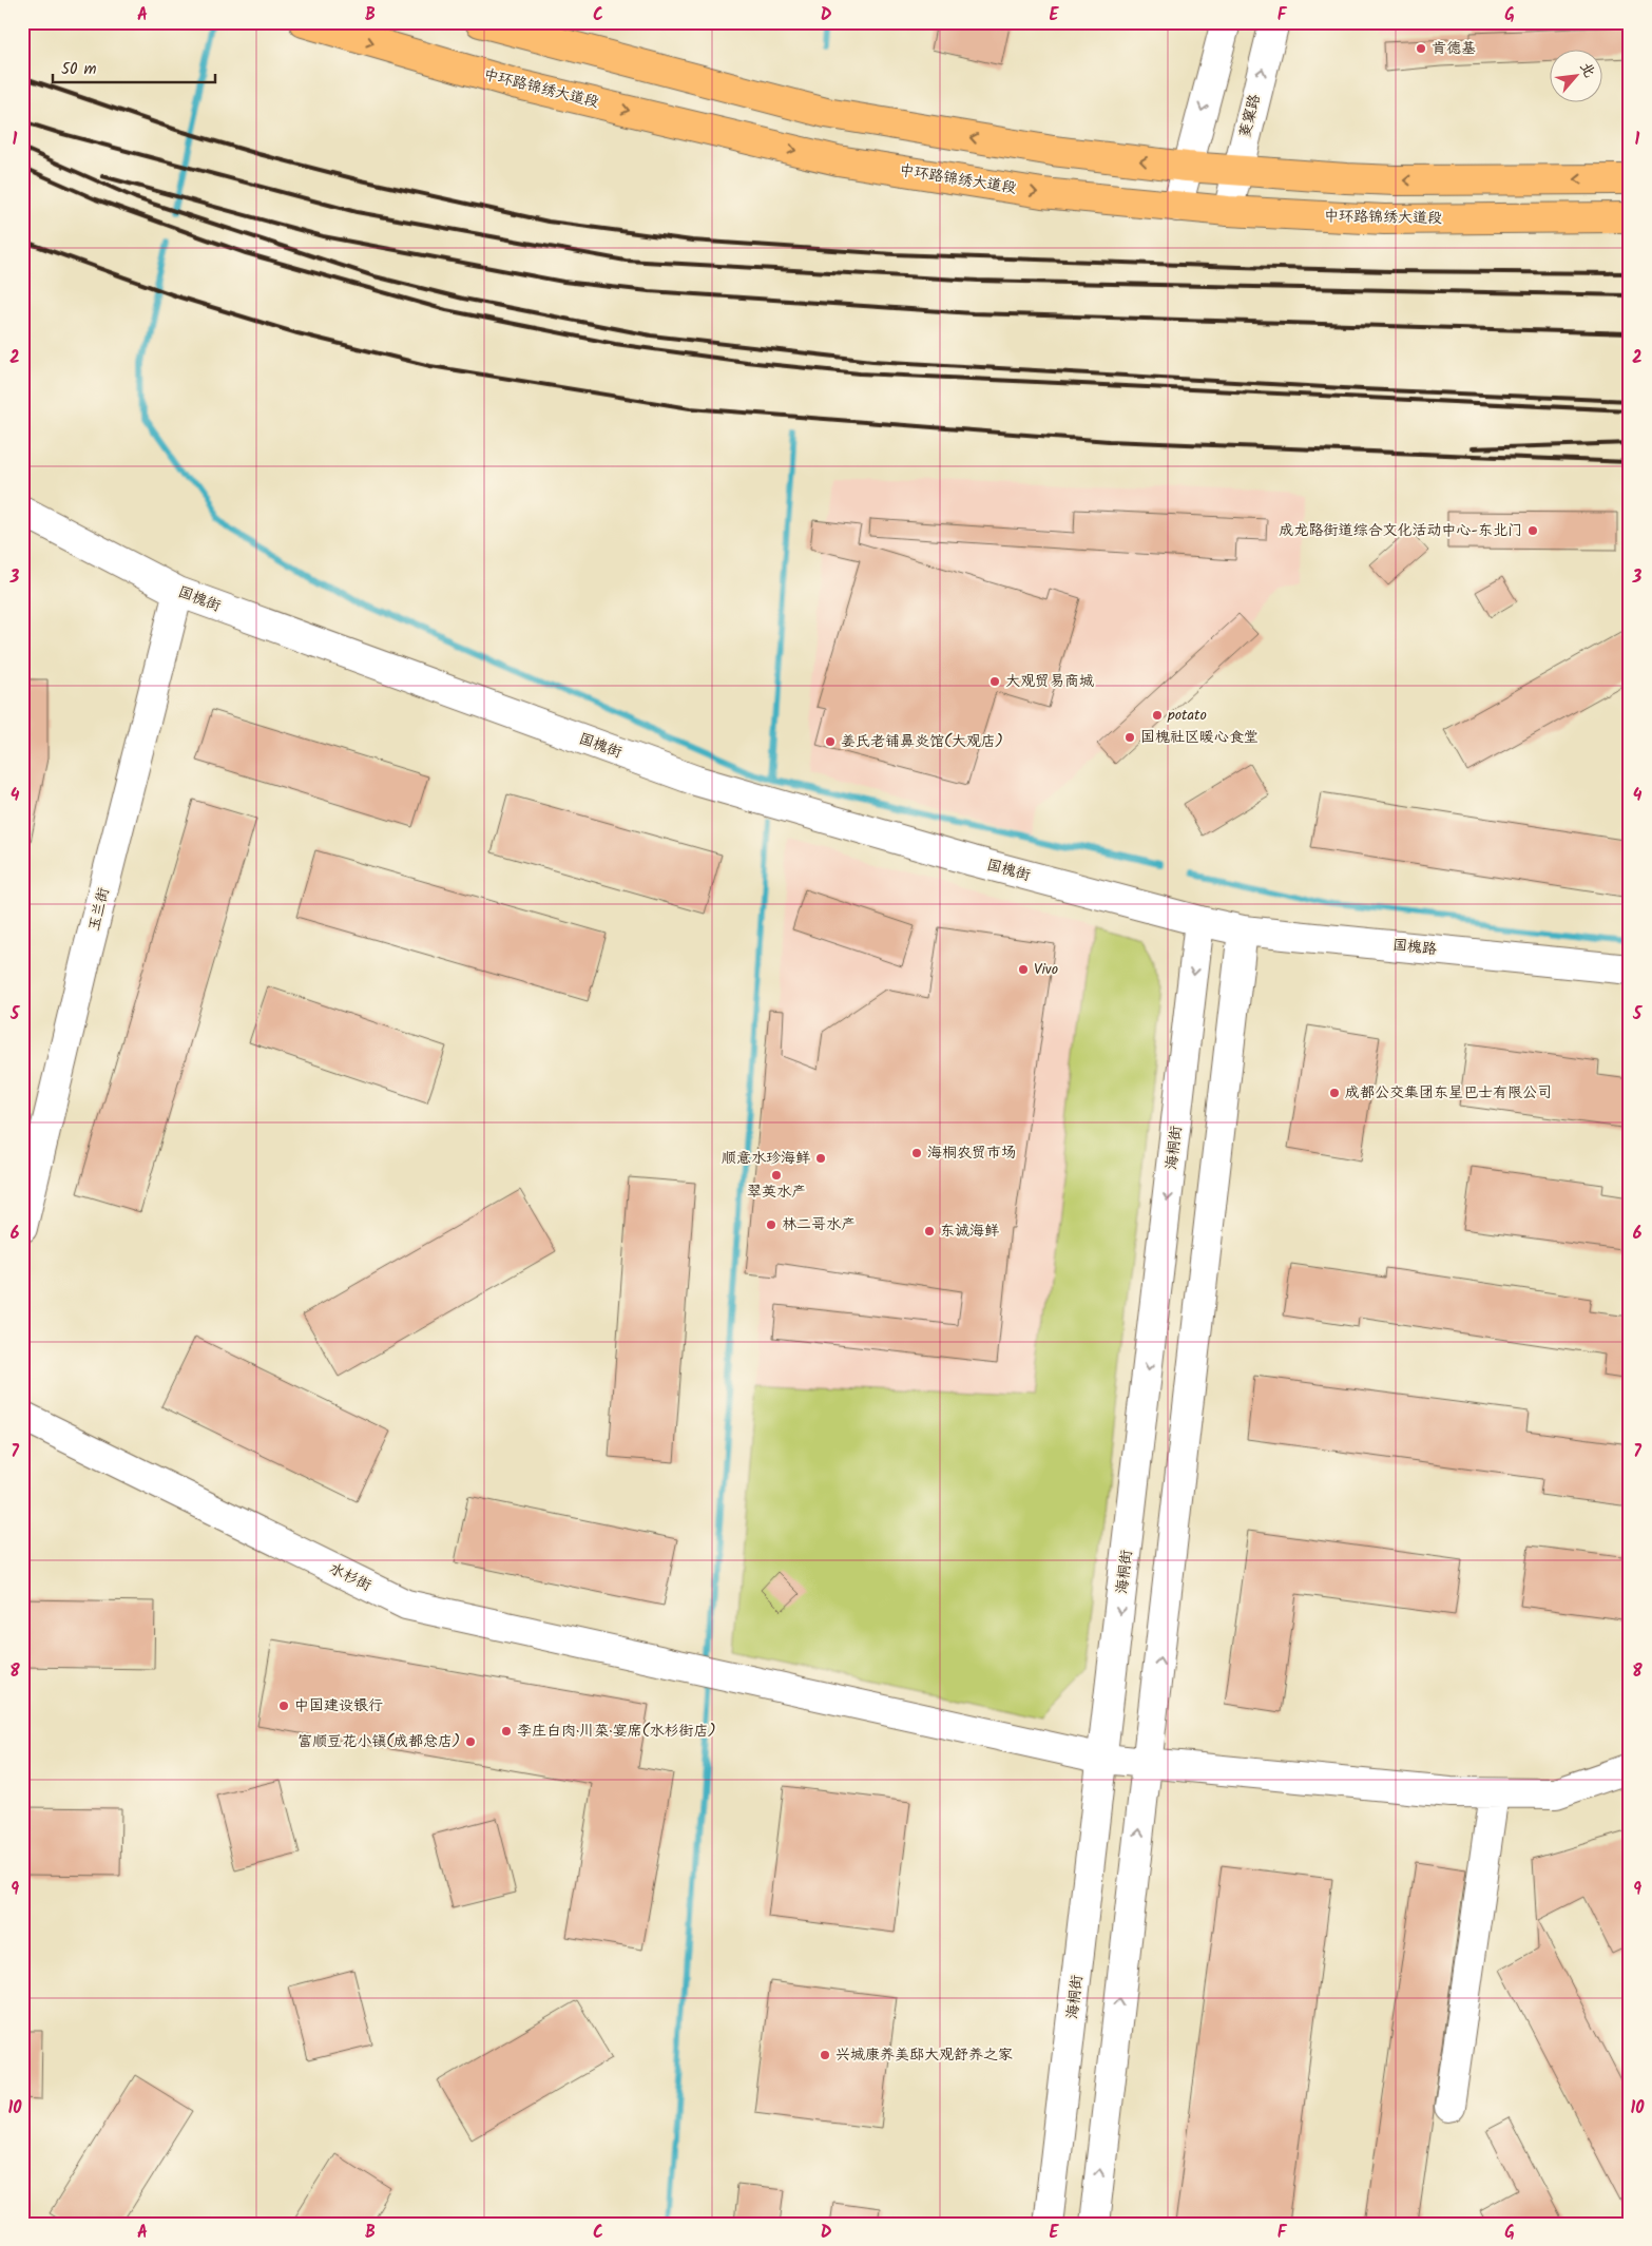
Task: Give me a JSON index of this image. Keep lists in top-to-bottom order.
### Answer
{
  "streets": {
    "main road": ["中环路锦绣大道段"],
    "street": [
      "菱窠路",
      "国槐街",
      "玉兰街",
      "国槐路",
      "海桐街",
      "水杉街"
    ]
  },
  "crossings": [
    ["中环路锦绣大道段", "菱窠路"],
    ["国槐街", "玉兰街"],
    ["国槐街", "国槐路"],
    ["国槐街", "海桐街"],
    ["国槐路", "海桐街"],
    ["海桐街", "水杉街"]
  ],
  "places": [
    "肯德基",
    "成龙路街道综合文化活动中心-东北门",
    "大观贸易商城",
    "potato",
    "国槐社区暖心食堂",
    "姜氏老铺鼻炎馆(大观店)",
    "Vivo",
    "成都公交集团东星巴士有限公司",
    "海桐农贸市场",
    "顺意水珍海鲜",
    "翠英水产",
    "林二哥水产",
    "东诚海鲜",
    "中国建设银行",
    "李庄白肉·川菜·宴席(水杉街店)",
    "富顺豆花小镇(成都总店)",
    "兴城康养美邸大观舒养之家"
  ],
  "scale_bar": "50 m",
  "north": "top right",
  "grid": {
    "columns": [
      "A",
      "B",
      "C",
      "D",
      "E",
      "F",
      "G"
    ],
    "rows": [
      "1",
      "2",
      "3",
      "4",
      "5",
      "6",
      "7",
      "8",
      "9",
      "10"
    ]
  }
}
